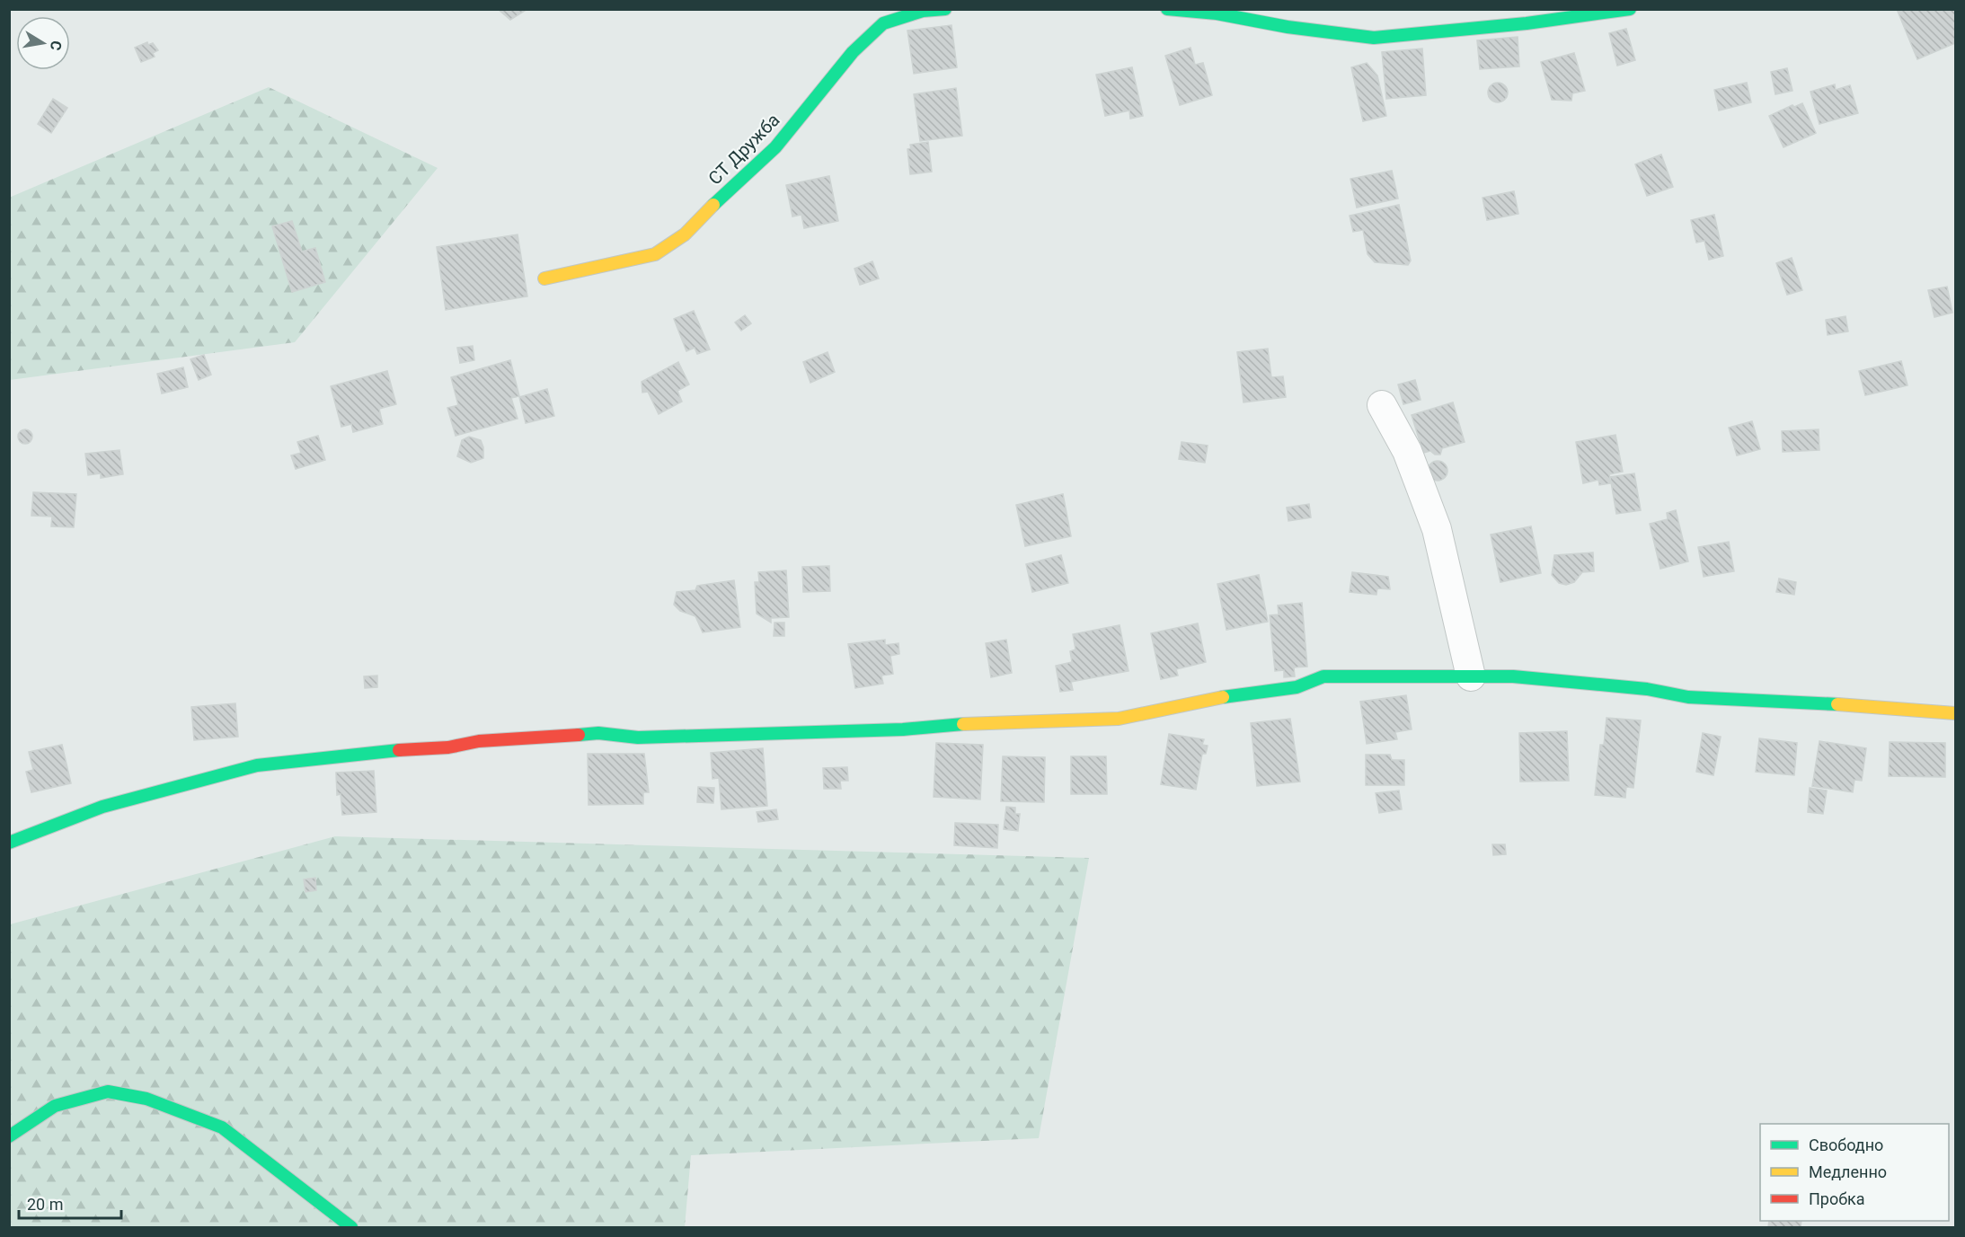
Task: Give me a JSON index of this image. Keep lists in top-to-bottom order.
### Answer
{
  "streets": {
    "street": ["СТ Дружба"]
  },
  "legend": ["Свободно", "Медленно", "Пробка"],
  "scale_bar": "20 m",
  "north": "right"
}
